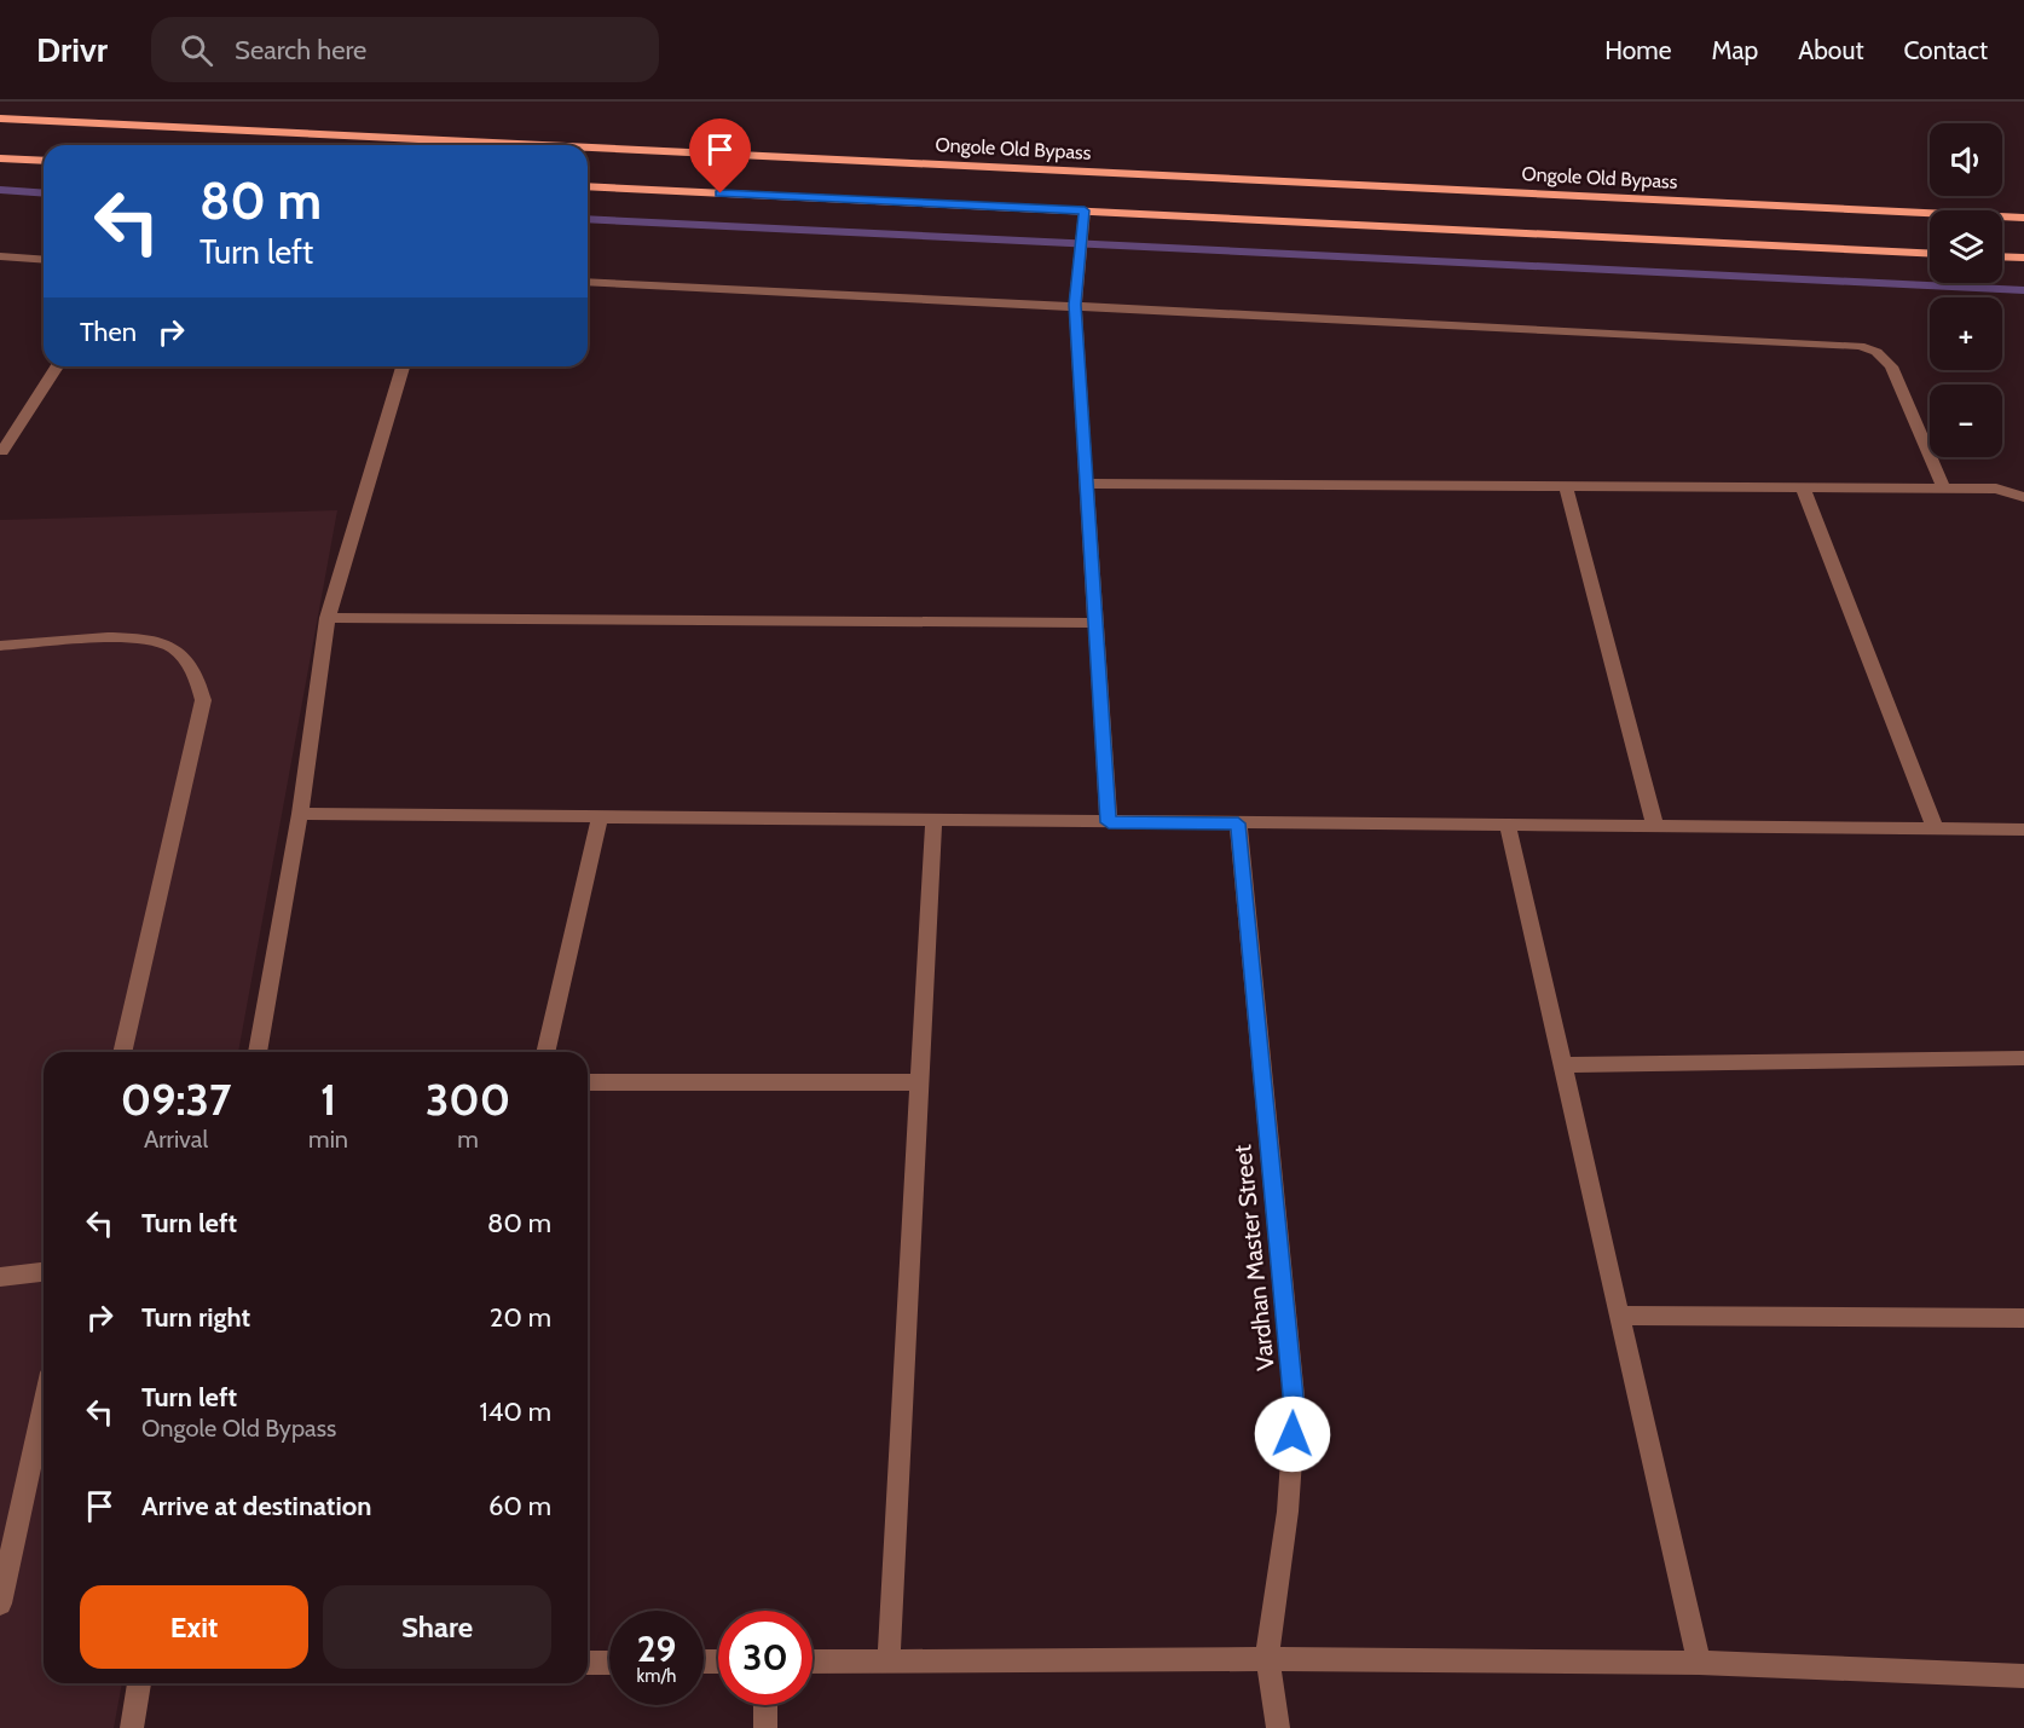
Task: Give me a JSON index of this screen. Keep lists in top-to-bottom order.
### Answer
{
  "streets": {
    "main road": ["Ongole Old Bypass"],
    "street": ["Vardhan Master Street"]
  },
  "page": {
    "header": "Drivr",
    "search": "Search here",
    "nav": [
      "Home",
      "Map",
      "About",
      "Contact"
    ],
    "map_buttons": ["+", "−"],
    "turn": ["80 m", "Turn left"],
    "then": "Then",
    "eta": [
      "09:37",
      "Arrival",
      "1",
      "min",
      "300",
      "m"
    ],
    "list": [
      {
        "name": "Turn left",
        "value": "80 m"
      },
      {
        "name": "Turn right",
        "value": "20 m"
      },
      {
        "name": "Turn left",
        "note": "Ongole Old Bypass",
        "value": "140 m"
      },
      {
        "name": "Arrive at destination",
        "value": "60 m"
      }
    ],
    "buttons": ["Exit", "Share"],
    "speed": "29 km/h",
    "limit": "30"
  }
}
